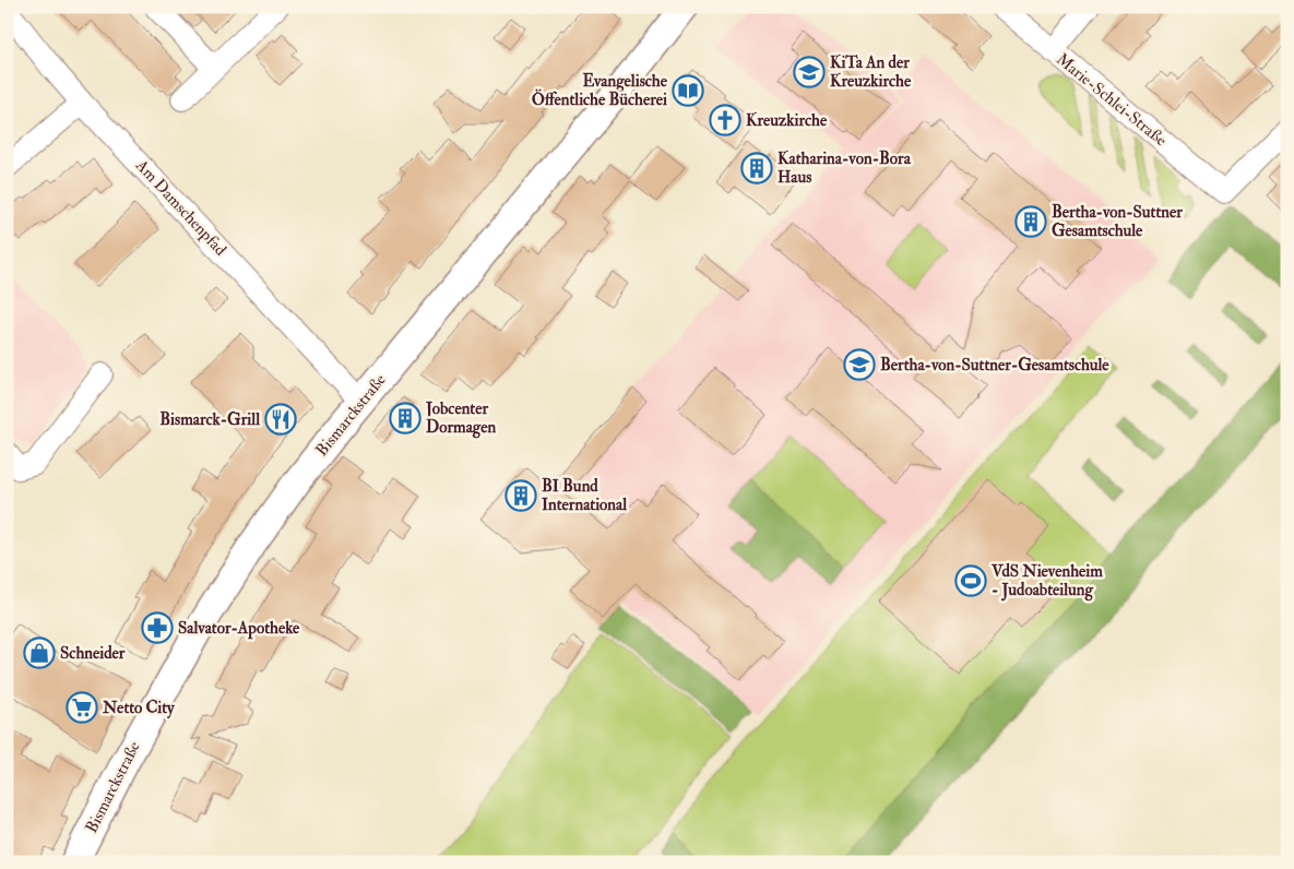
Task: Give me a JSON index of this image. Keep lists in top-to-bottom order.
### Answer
{
  "streets": {
    "street": ["Marie-Schlei-Straße", "Am Damschenpfad", "Bismarckstraße"]
  },
  "crossings": [
    ["Am Damschenpfad", "Bismarckstraße"]
  ],
  "places": {
    "school or university": ["KiTa An der Kreuzkirche", "Bertha-von-Suttner-Gesamtschule"],
    "library": ["Evangelische Öffentliche Bücherei"],
    "church": ["Kreuzkirche"],
    "building": [
      "Katharina-von-Bora Haus",
      "Bertha-von-Suttner Gesamtschule",
      "Jobcenter Dormagen",
      "BI Bund International"
    ],
    "restaurant": ["Bismarck-Grill"],
    "sports": ["VdS Nievenheim - Judoabteilung"],
    "pharmacy": ["Salvator-Apotheke"],
    "shop": ["Schneider"],
    "supermarket": ["Netto City"]
  }
}
